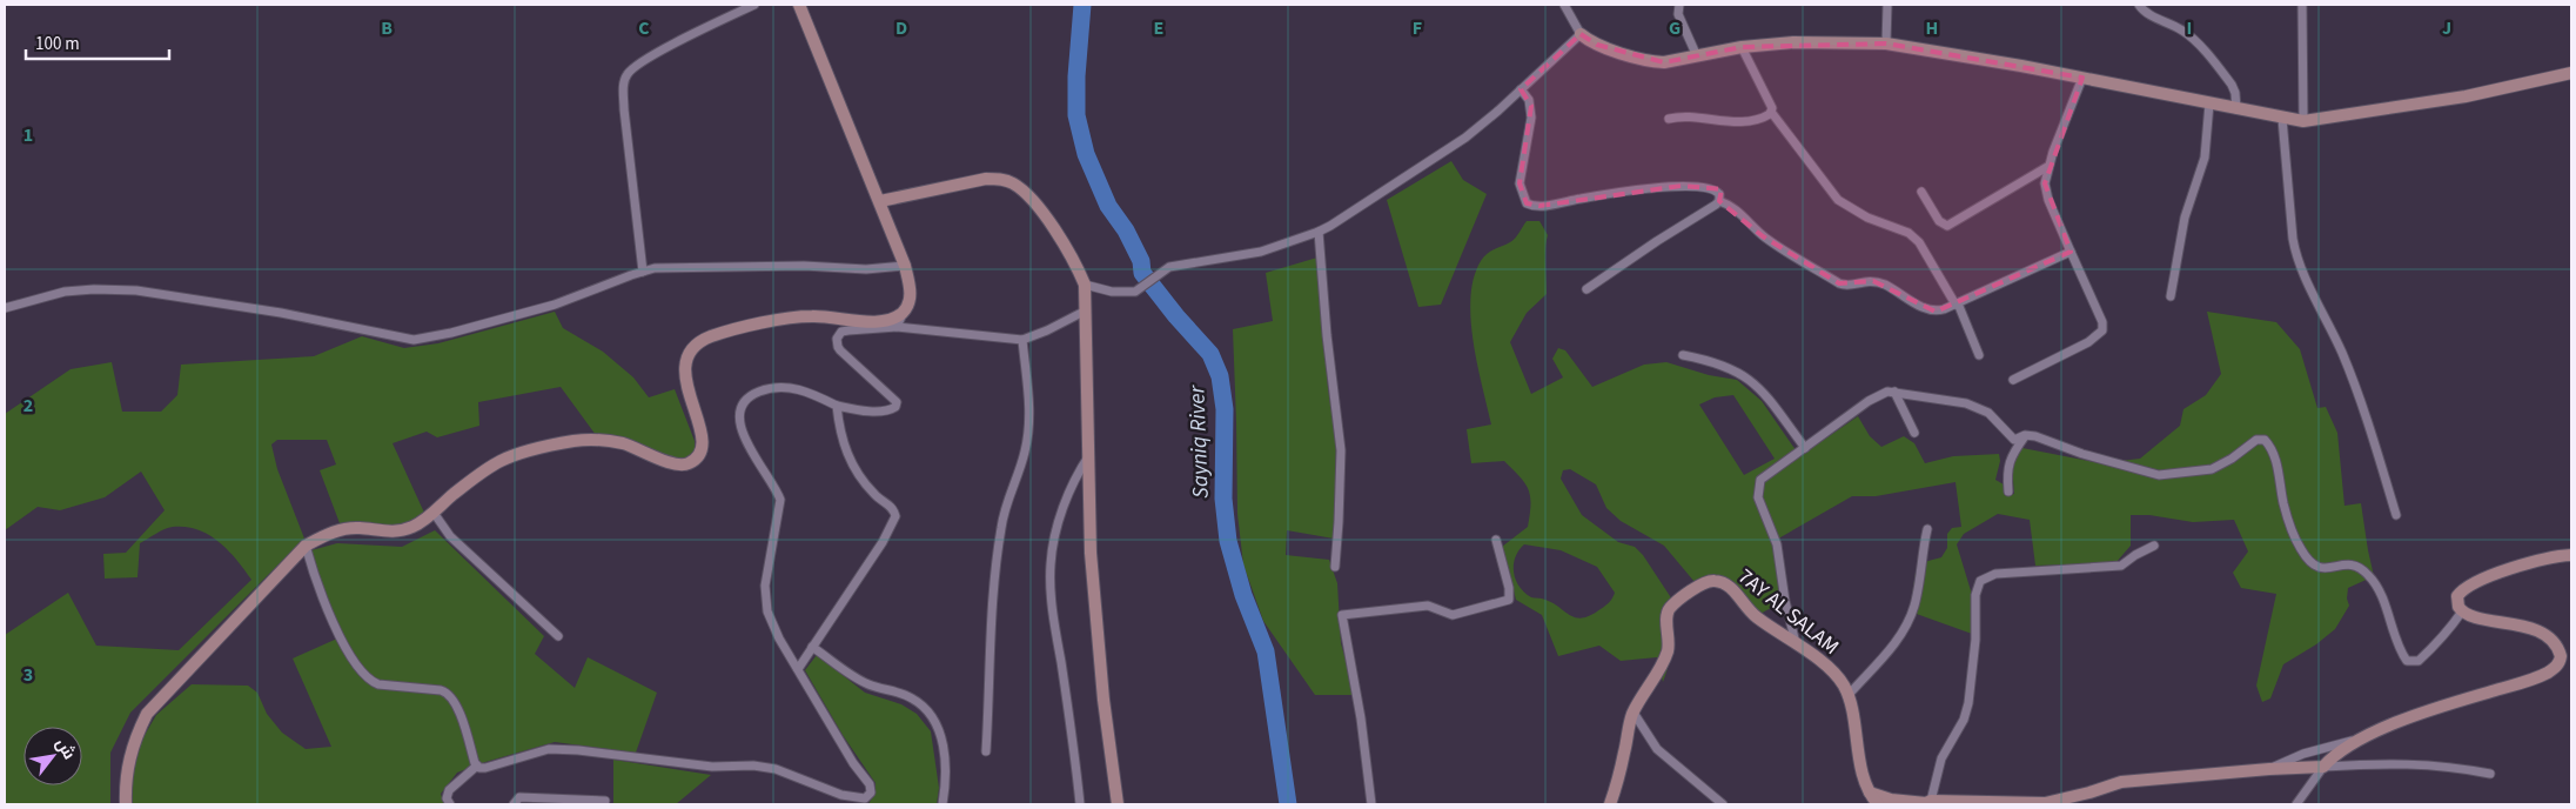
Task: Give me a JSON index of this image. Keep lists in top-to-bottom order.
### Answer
{
  "streets": {
    "street": ["7AY AL SALAM"]
  },
  "water": ["Sayniq River"],
  "scale_bar": "100 m",
  "north": "top right",
  "grid": {
    "columns": [
      "B",
      "C",
      "D",
      "E",
      "F",
      "G",
      "H",
      "I",
      "J"
    ],
    "rows": ["1", "2", "3"]
  }
}
